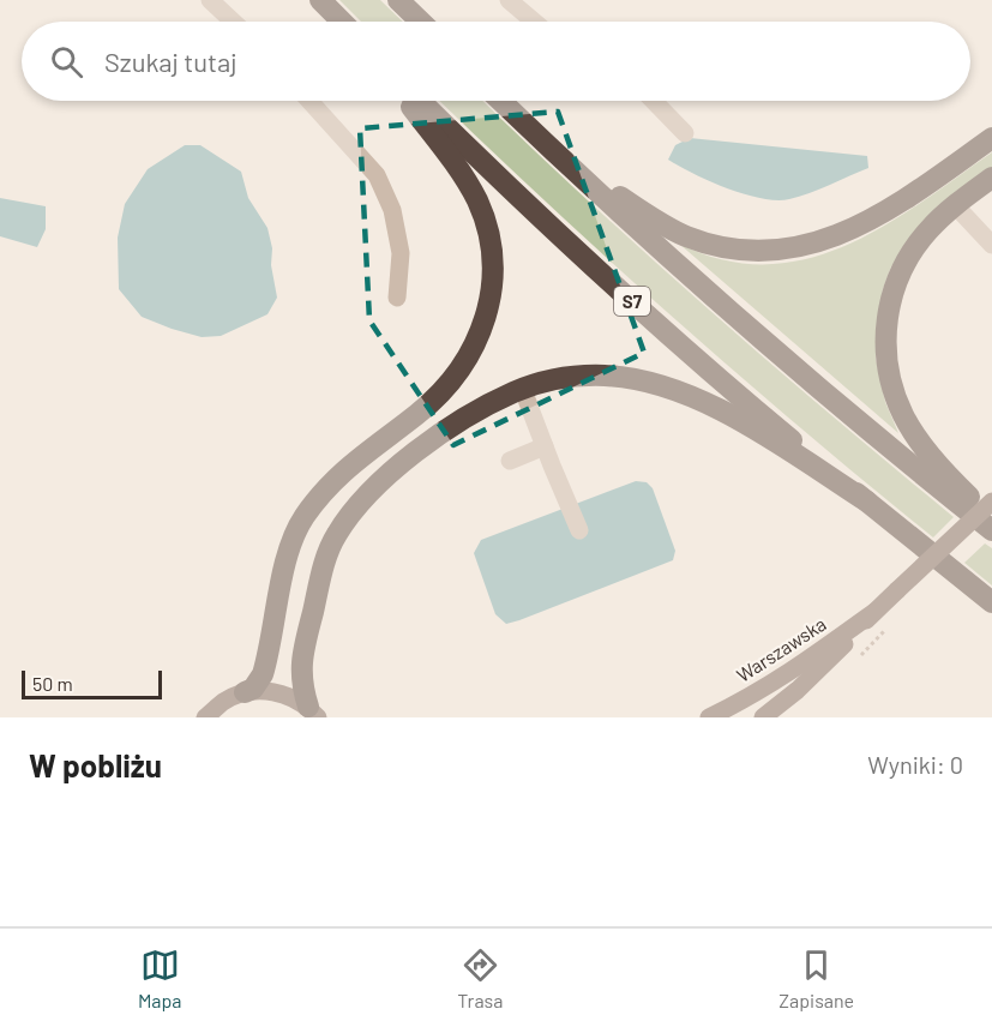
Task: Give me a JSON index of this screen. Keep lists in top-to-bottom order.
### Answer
{
  "streets": {
    "highway": ["S7"],
    "main road": ["Warszawska"]
  },
  "scale_bar": "50 m",
  "page": {
    "search": "Szukaj tutaj",
    "scale": "50 m",
    "heading": ["W pobliżu", "Wyniki: 0"],
    "nav": ["Mapa", "Trasa", "Zapisane"]
  }
}
